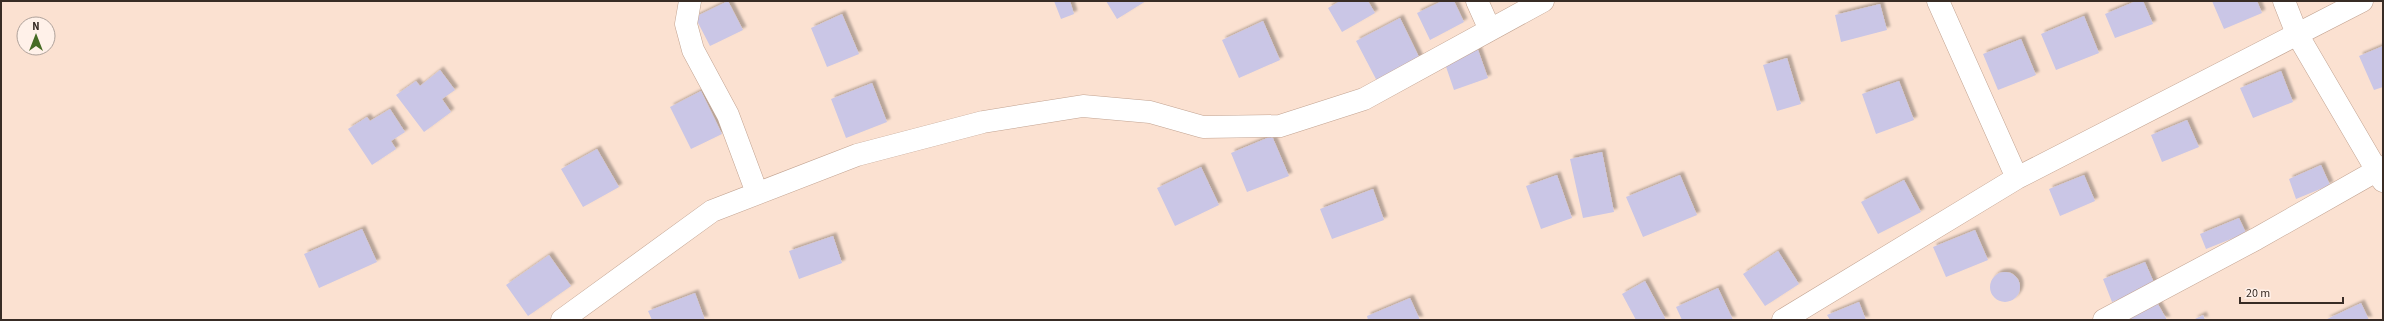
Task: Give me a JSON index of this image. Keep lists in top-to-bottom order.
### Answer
{
  "scale_bar": "20 m",
  "north": "top"
}
